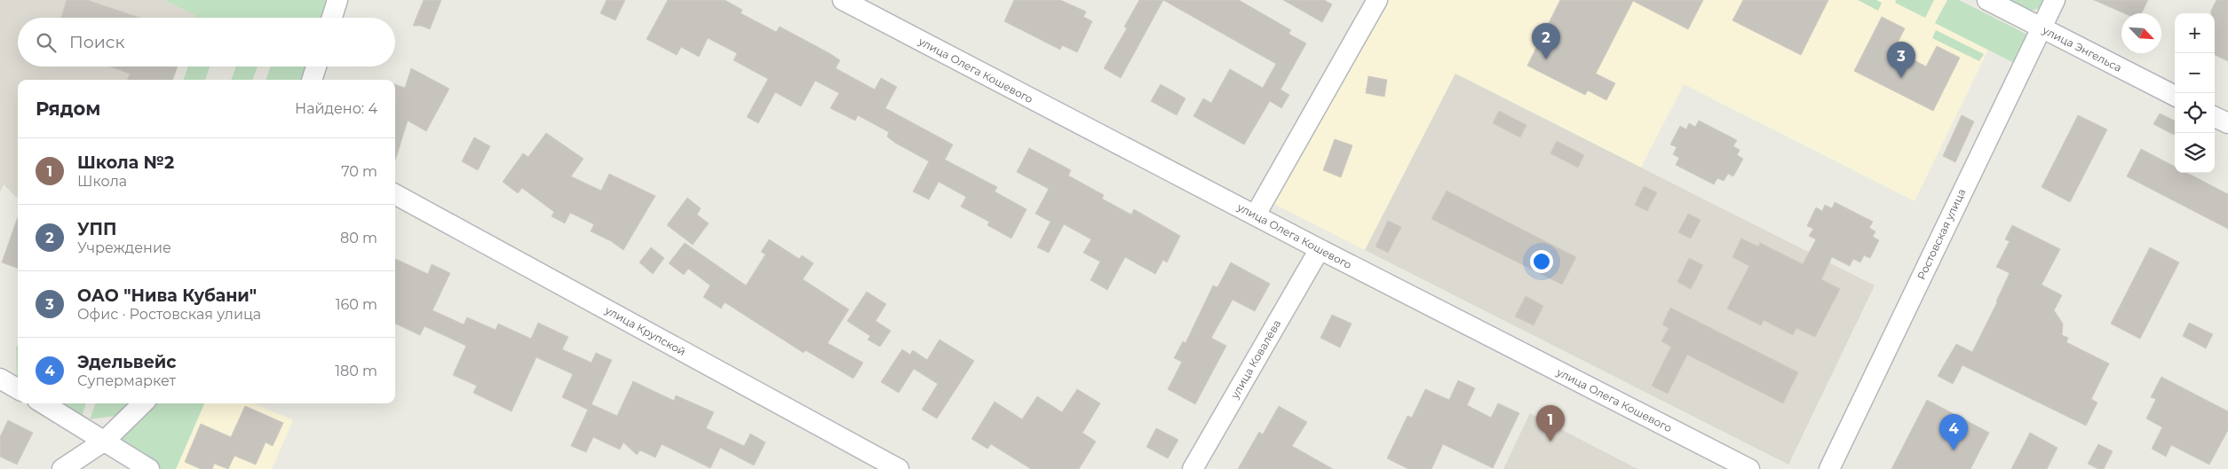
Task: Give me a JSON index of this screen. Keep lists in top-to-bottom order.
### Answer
{
  "streets": {
    "street": [
      "улица Энгельса",
      "улица Олега Кошевого",
      "Ростовская улица",
      "улица Крупской",
      "улица Ковалёва"
    ]
  },
  "crossings": [
    ["улица Энгельса", "Ростовская улица"],
    ["улица Олега Кошевого", "улица Ковалёва"]
  ],
  "north": "bottom right",
  "page": {
    "map_buttons": ["+", "−"],
    "search": "Поиск",
    "pins": [
      "2",
      "3",
      "1",
      "4"
    ],
    "heading": ["Рядом", "Найдено: 4"],
    "list": [
      {
        "mark": "1",
        "name": "Школа №2",
        "note": "Школа",
        "value": "70 m"
      },
      {
        "mark": "2",
        "name": "УПП",
        "note": "Учреждение",
        "value": "80 m"
      },
      {
        "mark": "3",
        "name": "ОАО \"Нива Кубани\"",
        "note": "Офис · Ростовская улица",
        "value": "160 m"
      },
      {
        "mark": "4",
        "name": "Эдельвейс",
        "note": "Супермаркет",
        "value": "180 m"
      }
    ]
  }
}
